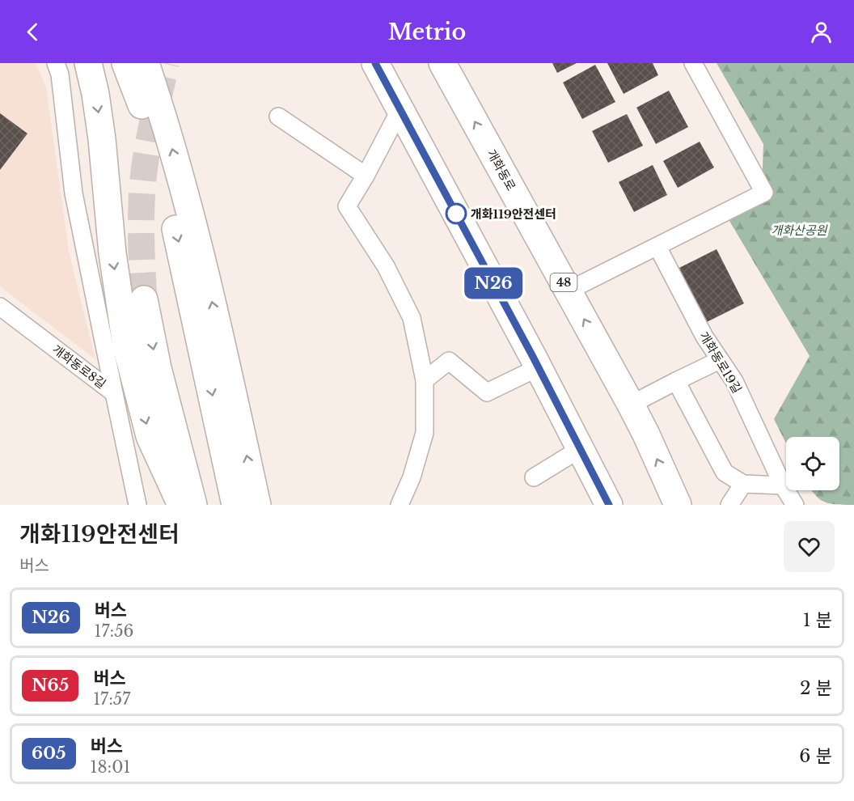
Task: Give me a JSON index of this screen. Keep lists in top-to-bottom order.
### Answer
{
  "streets": {
    "main road": ["개화동로", "48"],
    "street": ["개화동로19길", "개화동로8길"]
  },
  "parks": ["개화산공원"],
  "places": ["개화119안전센터"],
  "lines": ["bus line N26"],
  "page": {
    "header": "Metrio",
    "on_map": "N26",
    "heading": ["개화119안전센터", "버스"],
    "list": [
      {
        "mark": "N26",
        "name": "버스",
        "note": "17:56",
        "value": "1 분"
      },
      {
        "mark": "N65",
        "name": "버스",
        "note": "17:57",
        "value": "2 분"
      },
      {
        "mark": "605",
        "name": "버스",
        "note": "18:01",
        "value": "6 분"
      }
    ]
  }
}
